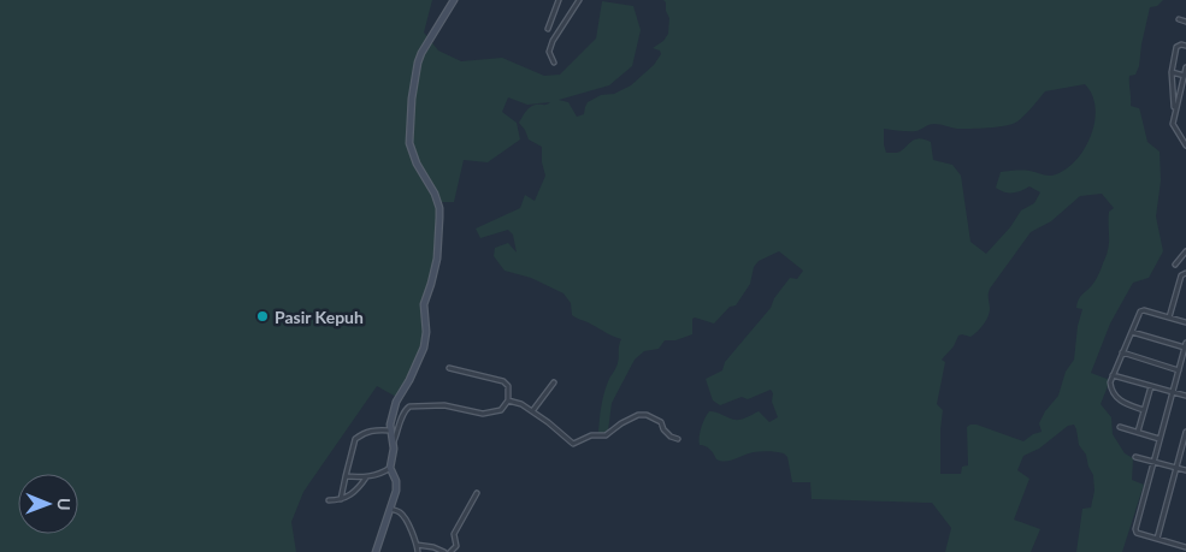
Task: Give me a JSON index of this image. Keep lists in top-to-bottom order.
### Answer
{
  "places": ["Pasir Kepuh"],
  "north": "right"
}
